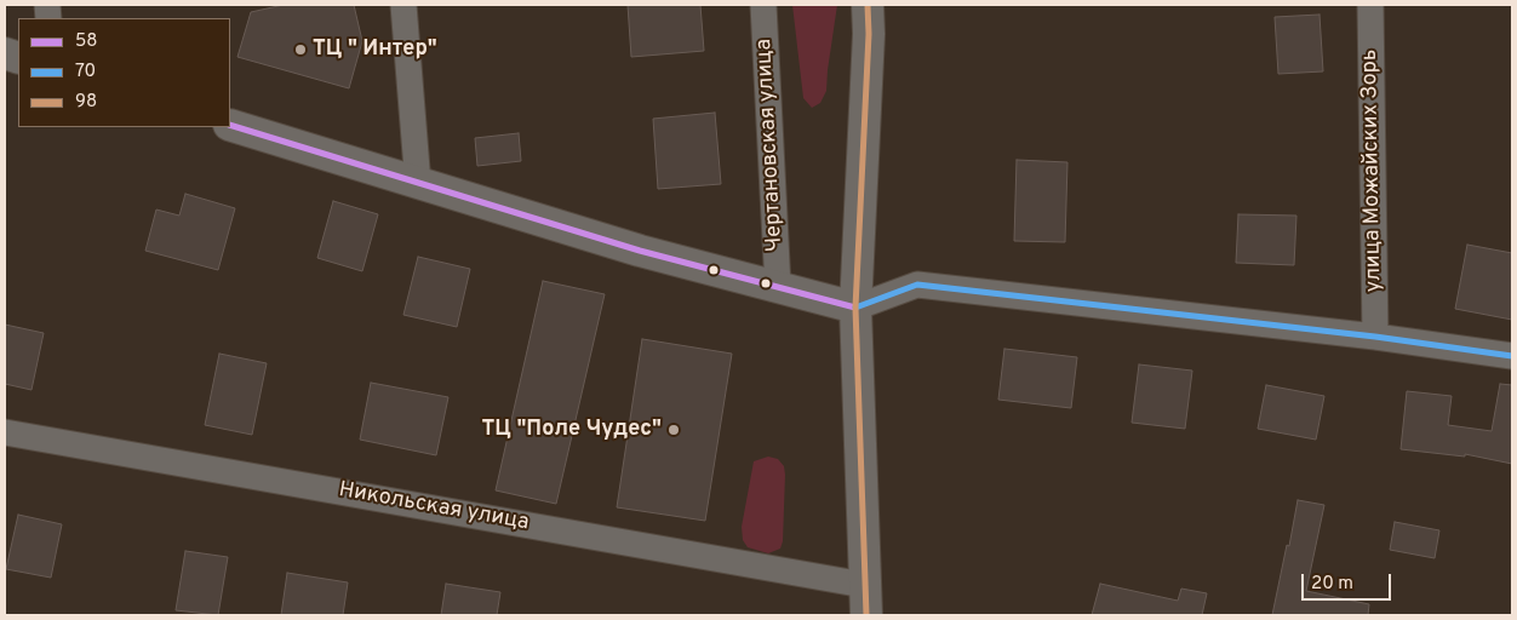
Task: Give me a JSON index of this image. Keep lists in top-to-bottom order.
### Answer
{
  "streets": {
    "street": ["Чертановская улица", "улица Можайских Зорь", "Никольская улица"]
  },
  "places": ["ТЦ \" Интер\"", "ТЦ \"Поле Чудес\""],
  "lines": ["transit line 98", "transit line 58", "transit line 70"],
  "legend": ["58", "70", "98"],
  "scale_bar": "20 m"
}
